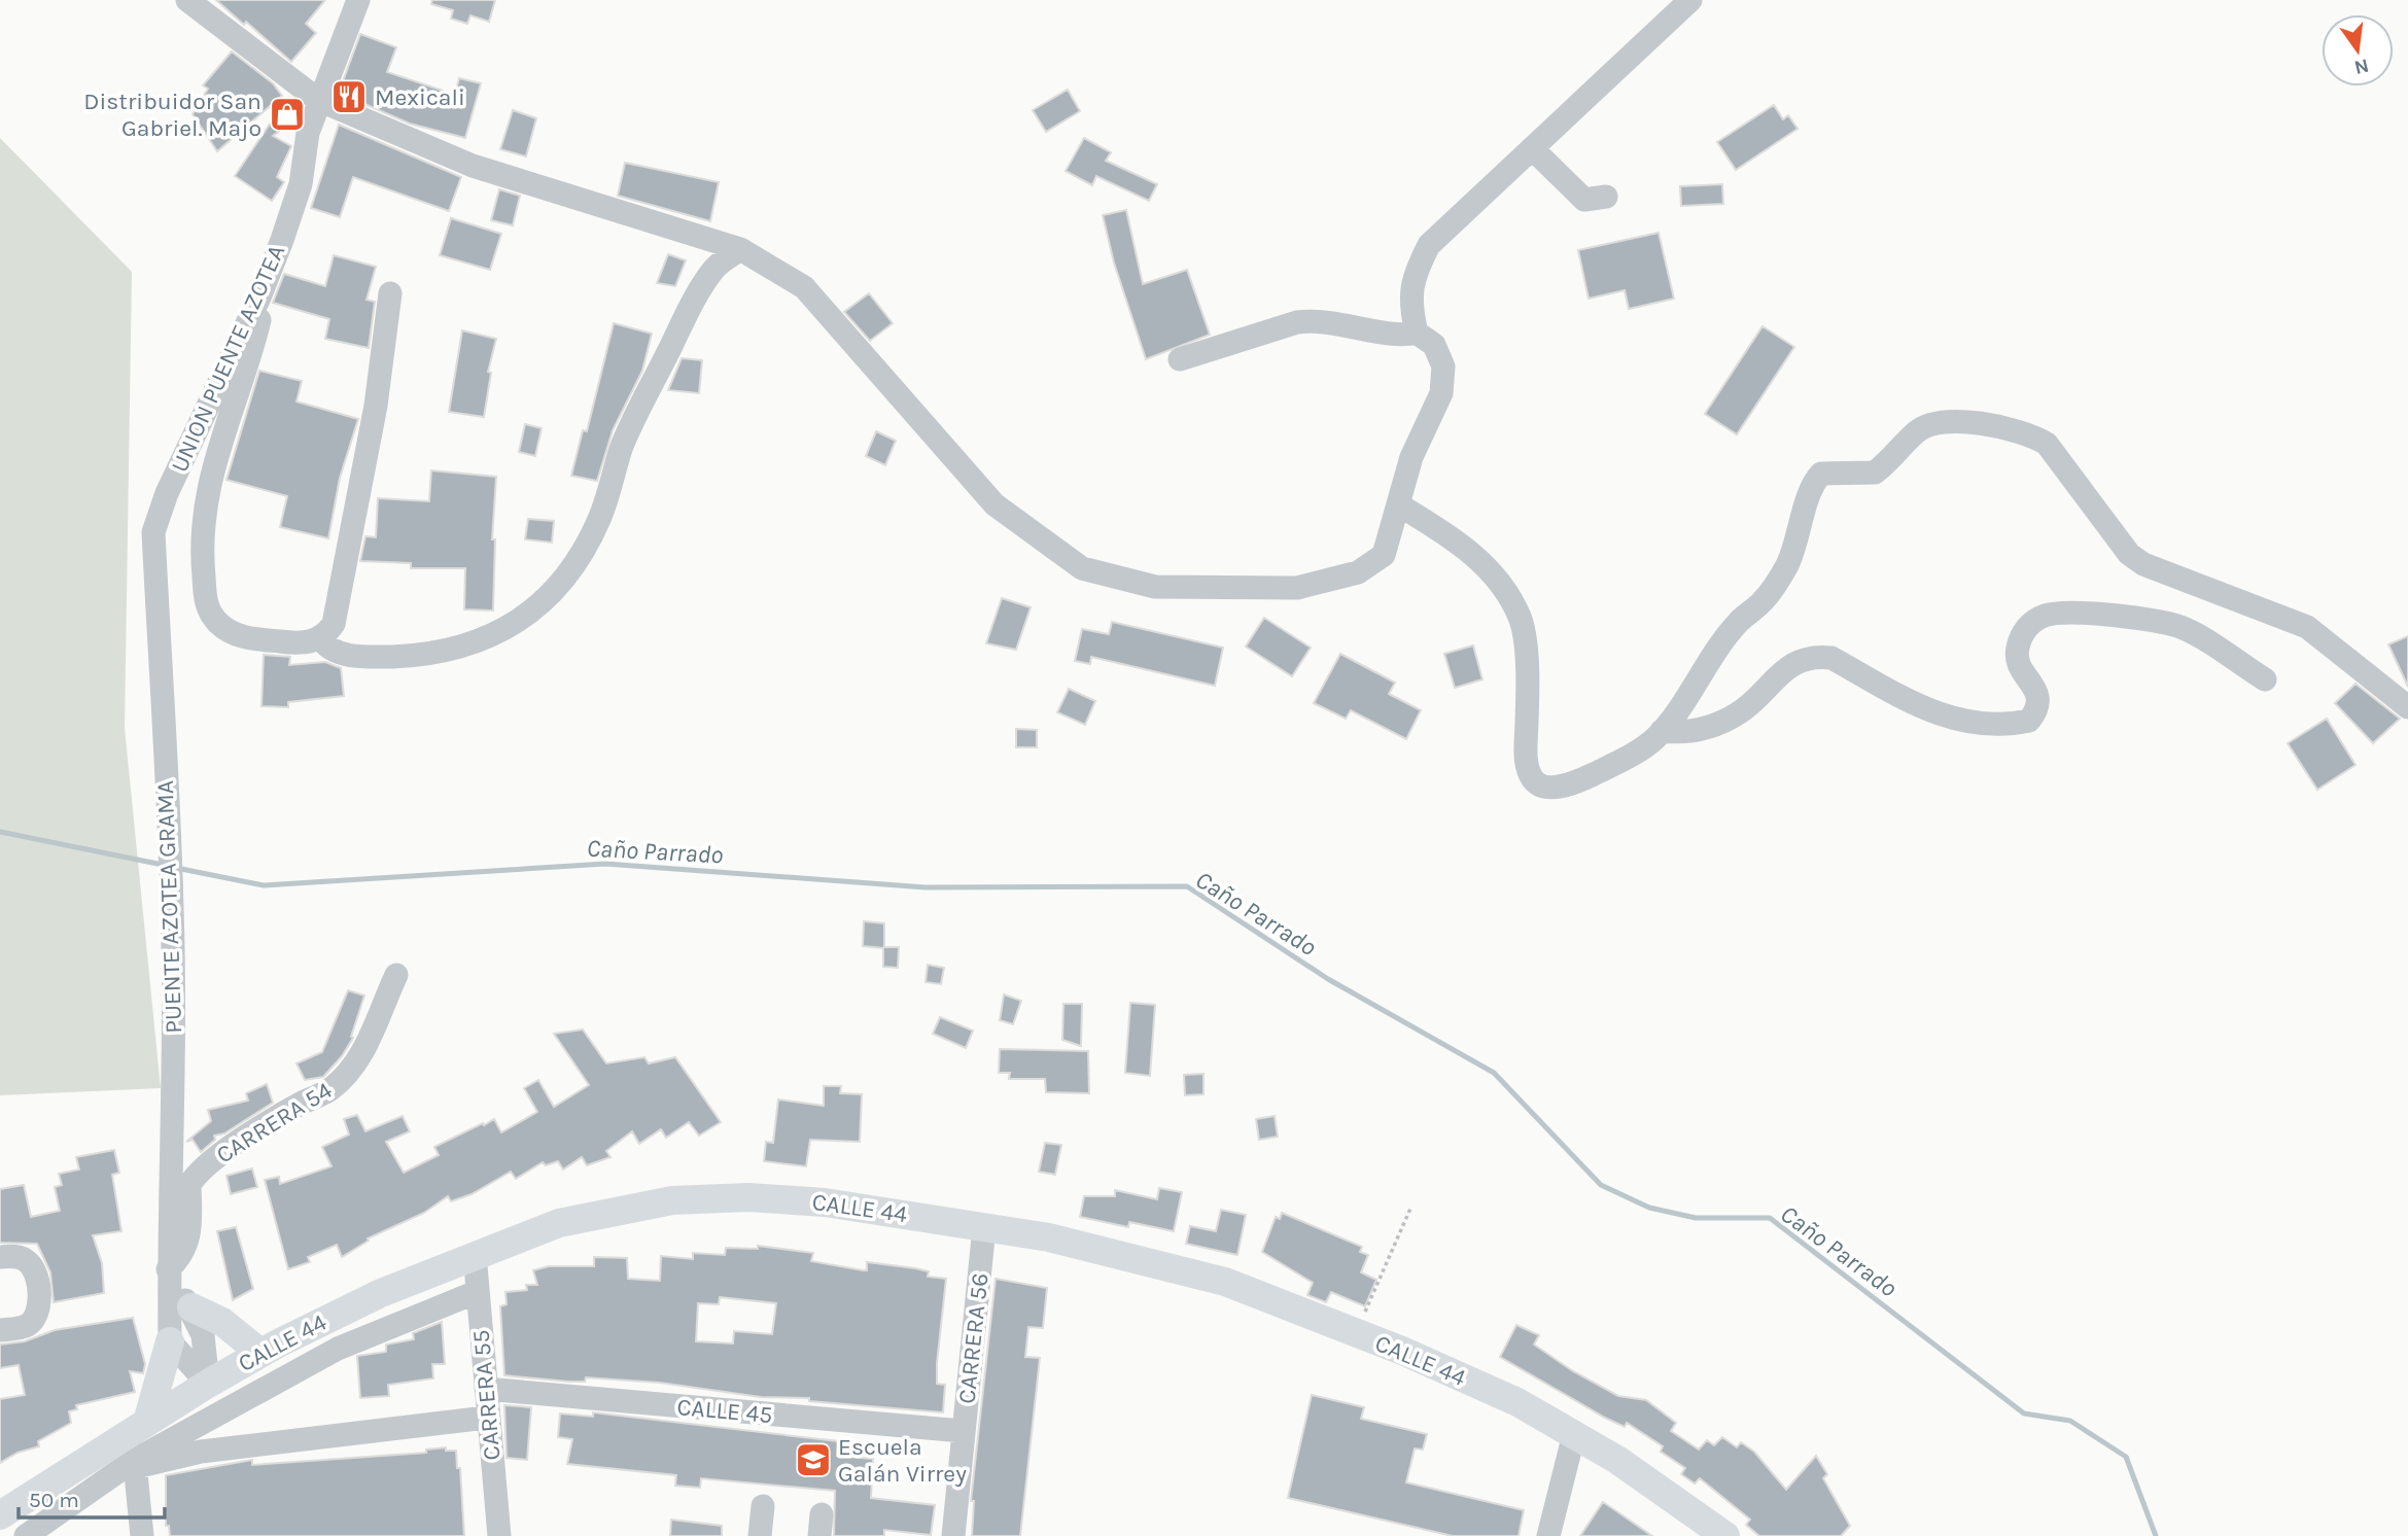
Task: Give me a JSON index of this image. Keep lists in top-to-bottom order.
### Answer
{
  "streets": {
    "main road": ["CALLE 44"],
    "street": [
      "UNION PUENTE AZOTEA",
      "PUENTE AZOTEA GRAMA",
      "CARRERA 54",
      "CARRERA 56",
      "CARRERA 55",
      "CALLE 45"
    ]
  },
  "crossings": [
    ["UNION PUENTE AZOTEA", "PUENTE AZOTEA GRAMA"],
    ["PUENTE AZOTEA GRAMA", "CARRERA 54"],
    ["CALLE 44", "CARRERA 56"],
    ["CALLE 44", "CARRERA 55"],
    ["CARRERA 56", "CALLE 45"],
    ["CARRERA 55", "CALLE 45"]
  ],
  "water": ["Caño Parrado"],
  "places": {
    "restaurant": ["Mexicali"],
    "shop": ["Distribuidor San Gabriel. Majo"],
    "school or university": ["Escuela Galán Virrey"]
  },
  "scale_bar": "50 m",
  "north": "bottom"
}
